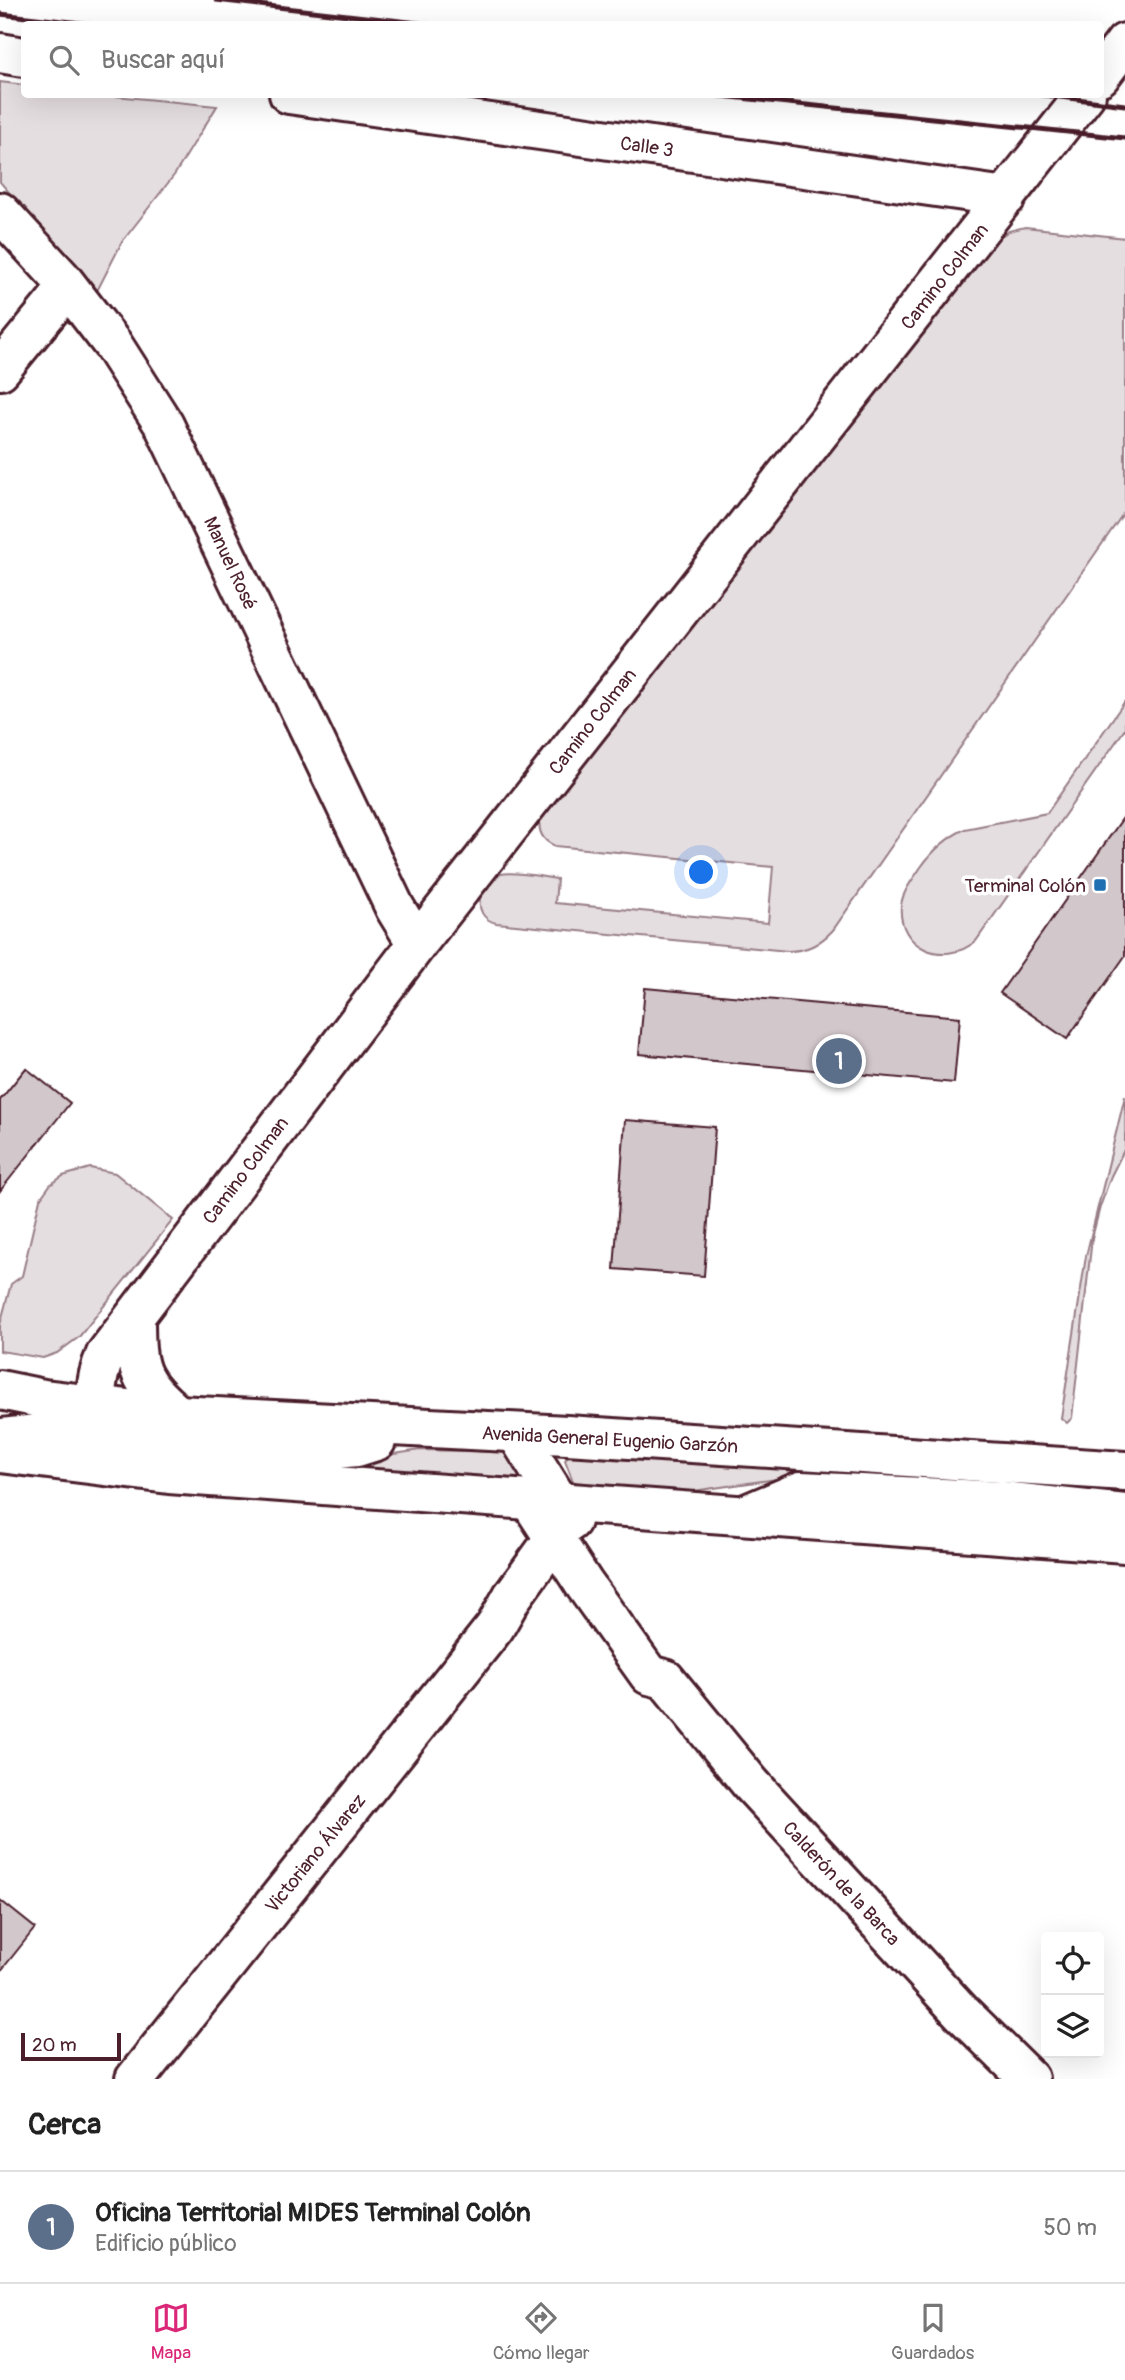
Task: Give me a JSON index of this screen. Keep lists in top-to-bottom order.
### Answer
{
  "streets": {
    "street": [
      "Calle 3",
      "Camino Colman",
      "Manuel Rosé",
      "Avenida General Eugenio Garzón",
      "Victoriano Álvarez",
      "Calderón de la Barca"
    ]
  },
  "crossings": [
    ["Calle 3", "Camino Colman"],
    ["Camino Colman", "Manuel Rosé"],
    ["Camino Colman", "Avenida General Eugenio Garzón"],
    ["Avenida General Eugenio Garzón", "Calderón de la Barca"],
    ["Victoriano Álvarez", "Calderón de la Barca"]
  ],
  "places": {
    "transit": ["Terminal Colón"]
  },
  "scale_bar": "20 m",
  "page": {
    "search": "Buscar aquí",
    "pins": "1",
    "scale": "20 m",
    "heading": "Cerca",
    "list": [
      {
        "mark": "1",
        "name": "Oficina Territorial MIDES Terminal Colón",
        "note": "Edificio público",
        "value": "50 m"
      }
    ],
    "nav": ["Mapa", "Cómo llegar", "Guardados"]
  }
}
